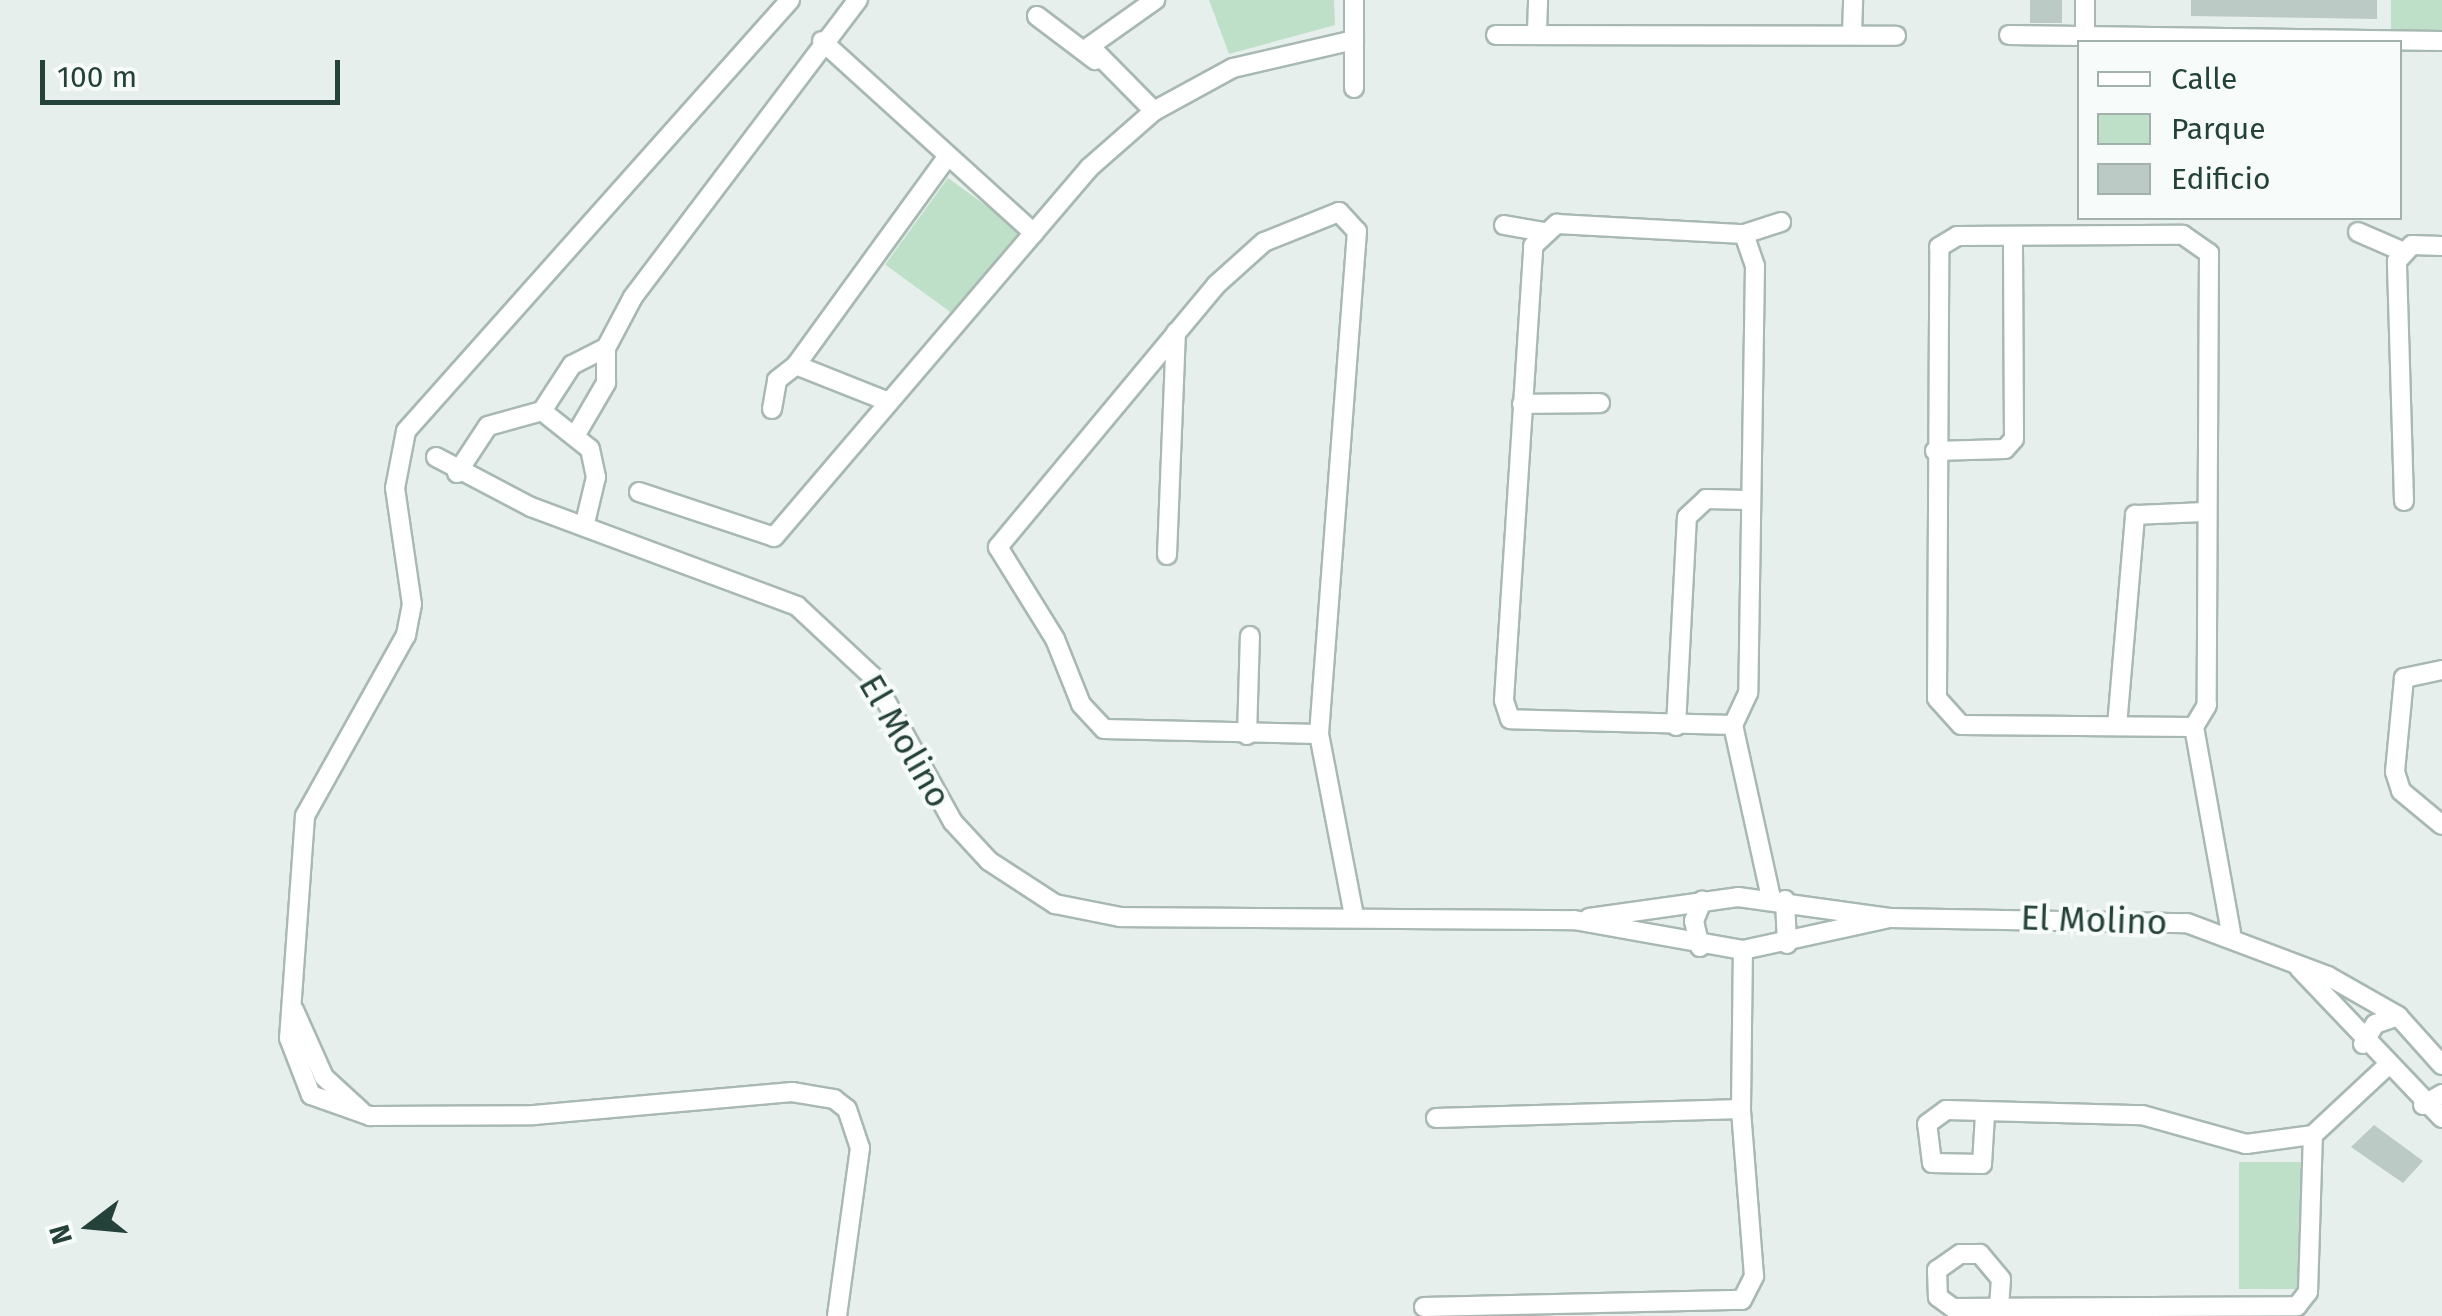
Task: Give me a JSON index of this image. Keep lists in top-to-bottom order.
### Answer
{
  "streets": {
    "street": ["El Molino"]
  },
  "legend": ["Calle", "Parque", "Edificio"],
  "scale_bar": "100 m",
  "north": "left"
}
